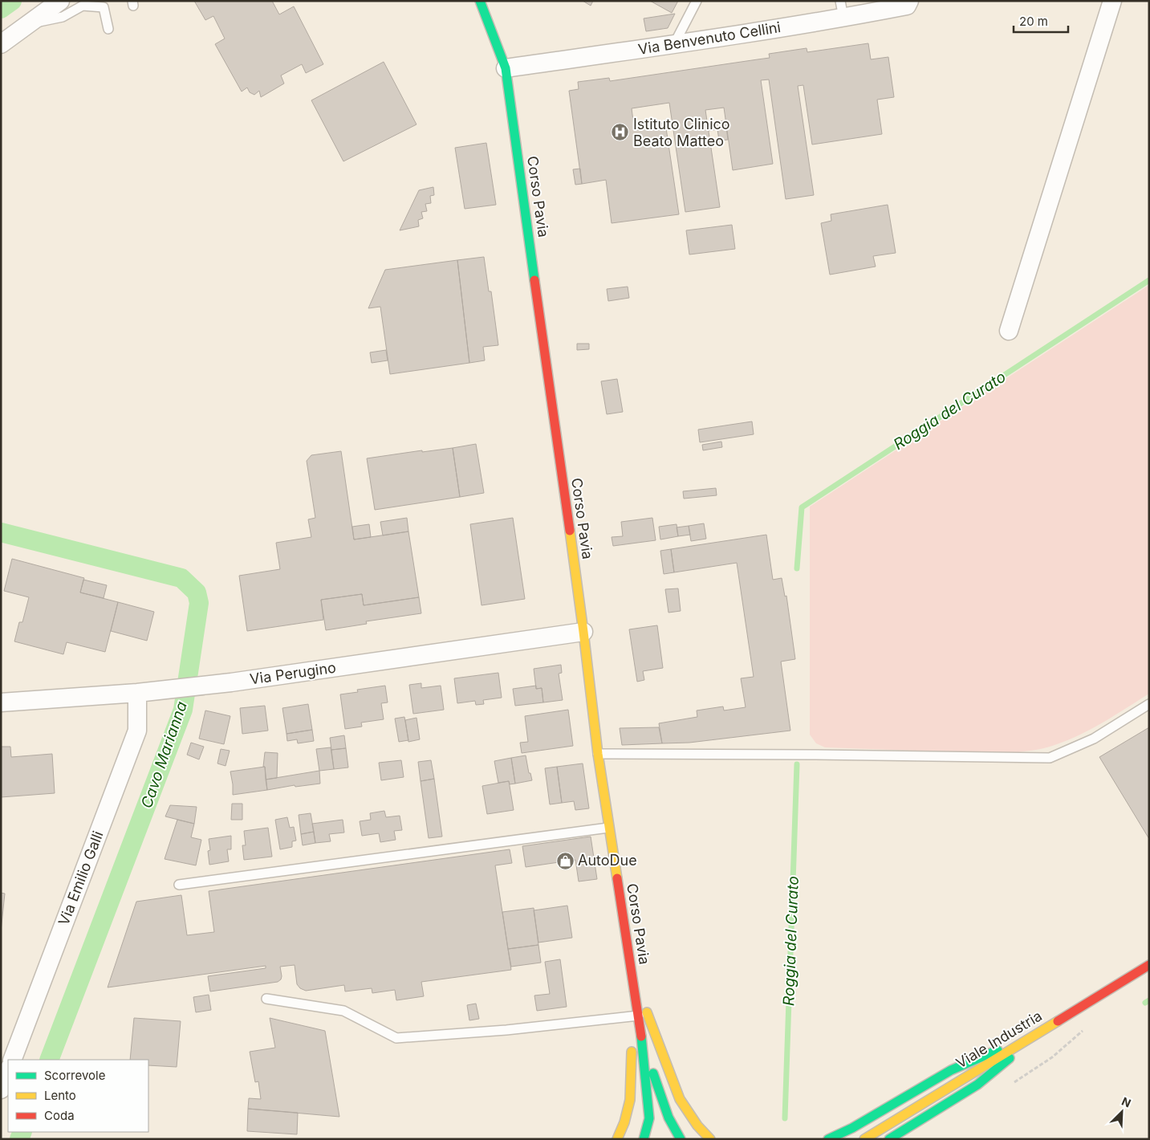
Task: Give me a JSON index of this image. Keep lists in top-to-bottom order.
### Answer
{
  "streets": {
    "street": [
      "Via Benvenuto Cellini",
      "Corso Pavia",
      "Via Perugino",
      "Via Emilio Galli",
      "Viale Industria"
    ]
  },
  "crossings": [
    ["Via Benvenuto Cellini", "Corso Pavia"],
    ["Corso Pavia", "Via Perugino"],
    ["Via Perugino", "Via Emilio Galli"]
  ],
  "water": ["Roggia del Curato", "Cavo Marianna"],
  "places": {
    "hospital": ["Istituto Clinico Beato Matteo"],
    "shop": ["AutoDue"]
  },
  "legend": ["Scorrevole", "Lento", "Coda"],
  "scale_bar": "20 m",
  "north": "top right"
}
